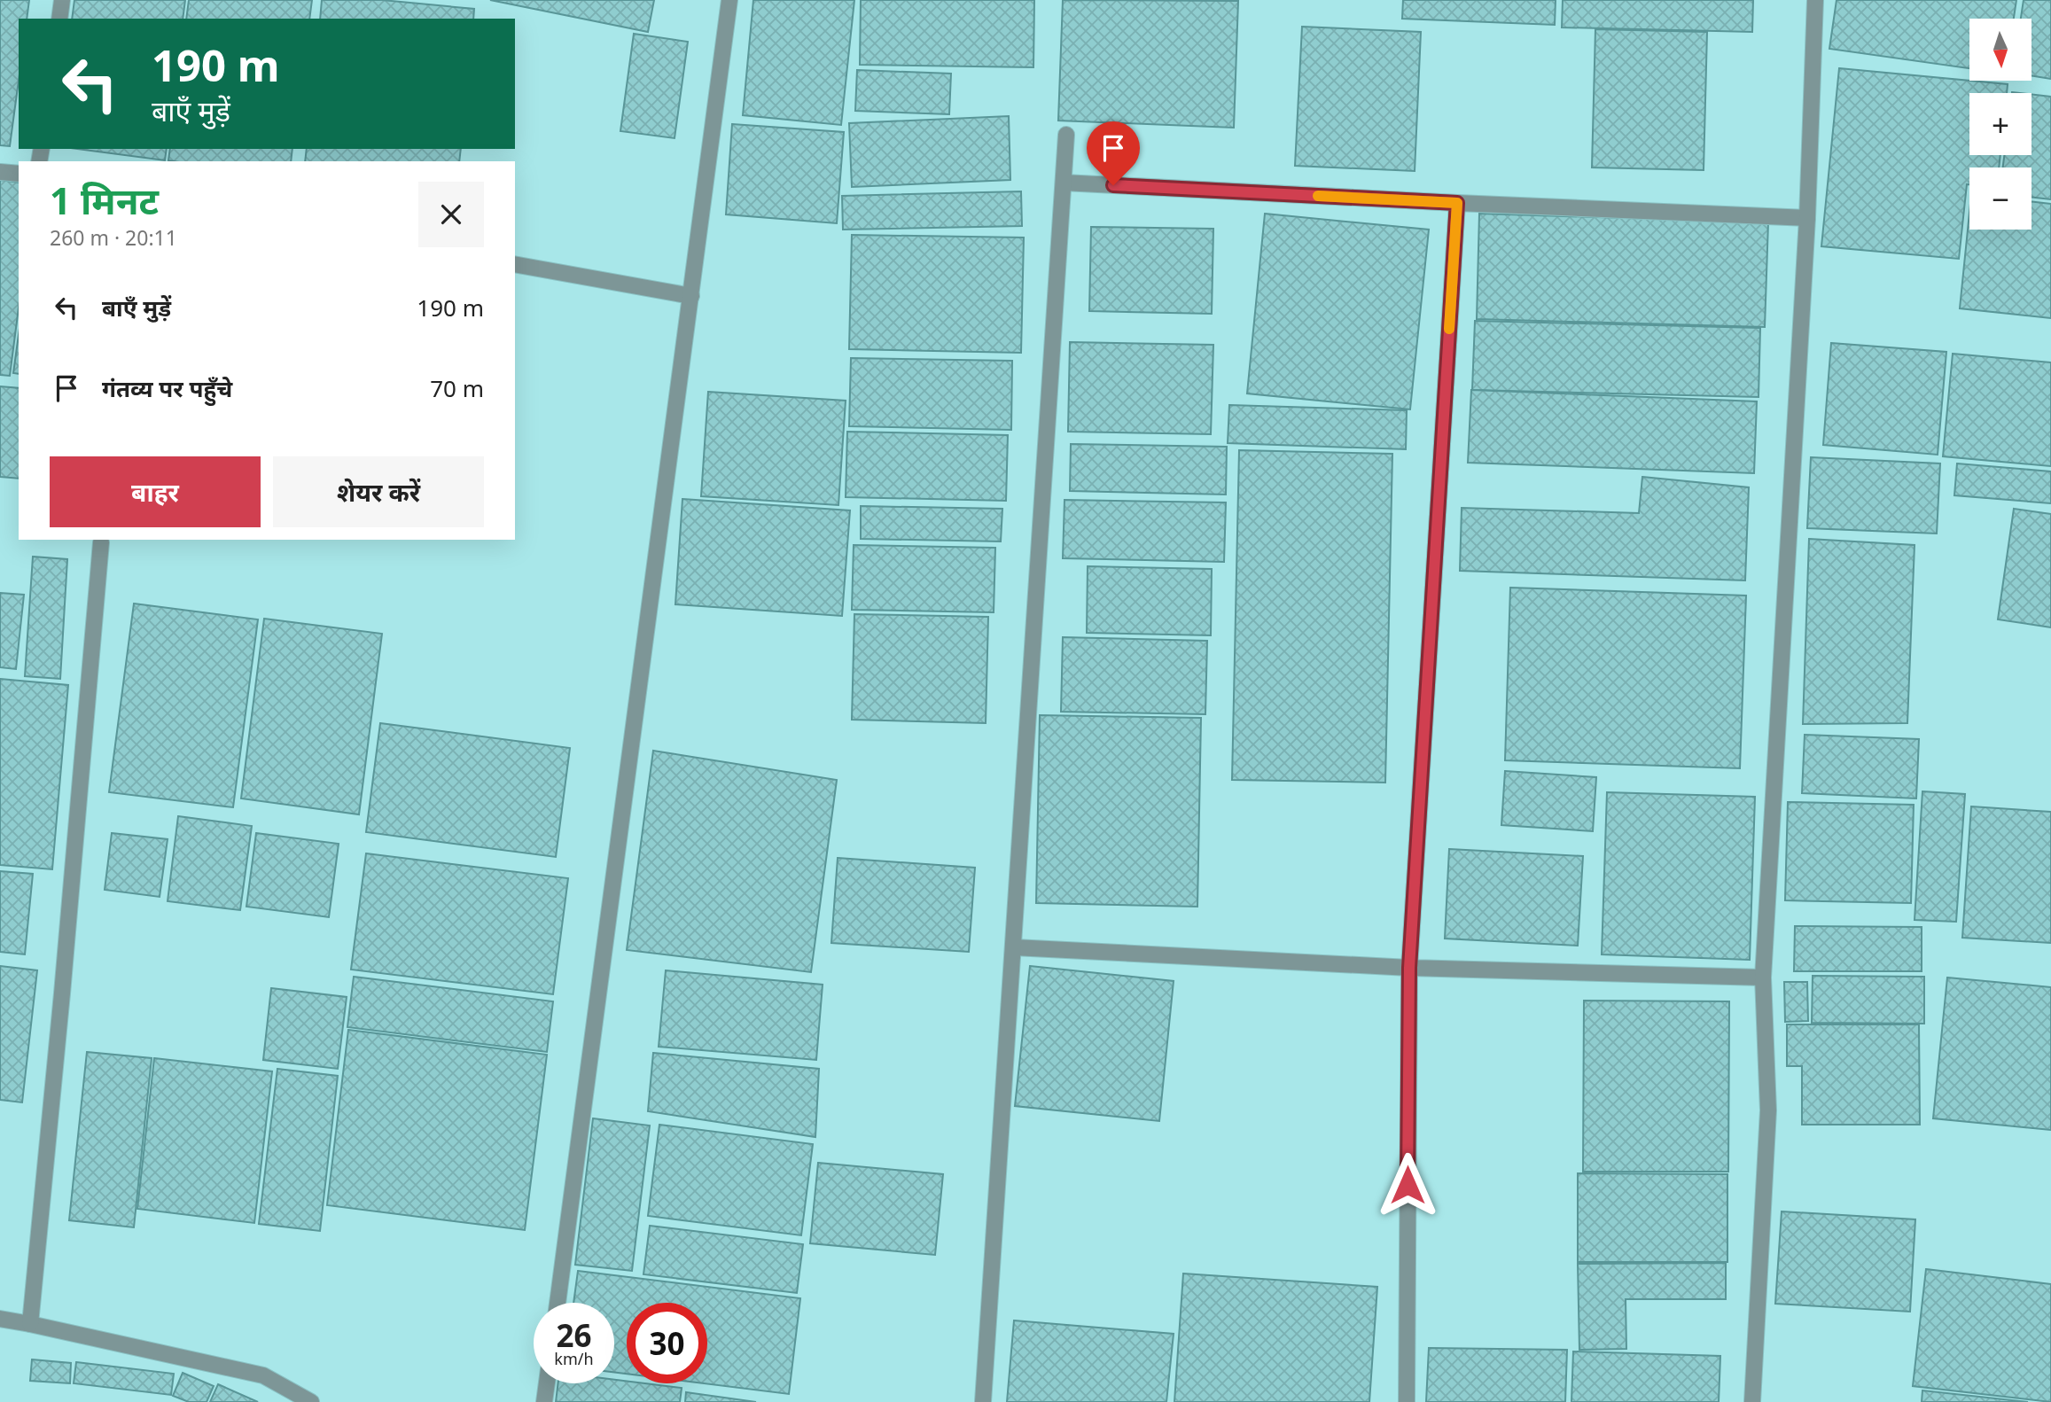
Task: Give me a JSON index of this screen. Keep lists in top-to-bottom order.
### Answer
{
  "north": "bottom",
  "page": {
    "map_buttons": ["+", "−"],
    "turn": ["190 m", "बाएँ मुड़ें"],
    "heading": ["1 मिनट", "260 m · 20:11"],
    "list": [
      {
        "name": "बाएँ मुड़ें",
        "value": "190 m"
      },
      {
        "name": "गंतव्य पर पहुँचे",
        "value": "70 m"
      }
    ],
    "buttons": ["बाहर", "शेयर करें"],
    "speed": "26 km/h",
    "limit": "30"
  }
}
